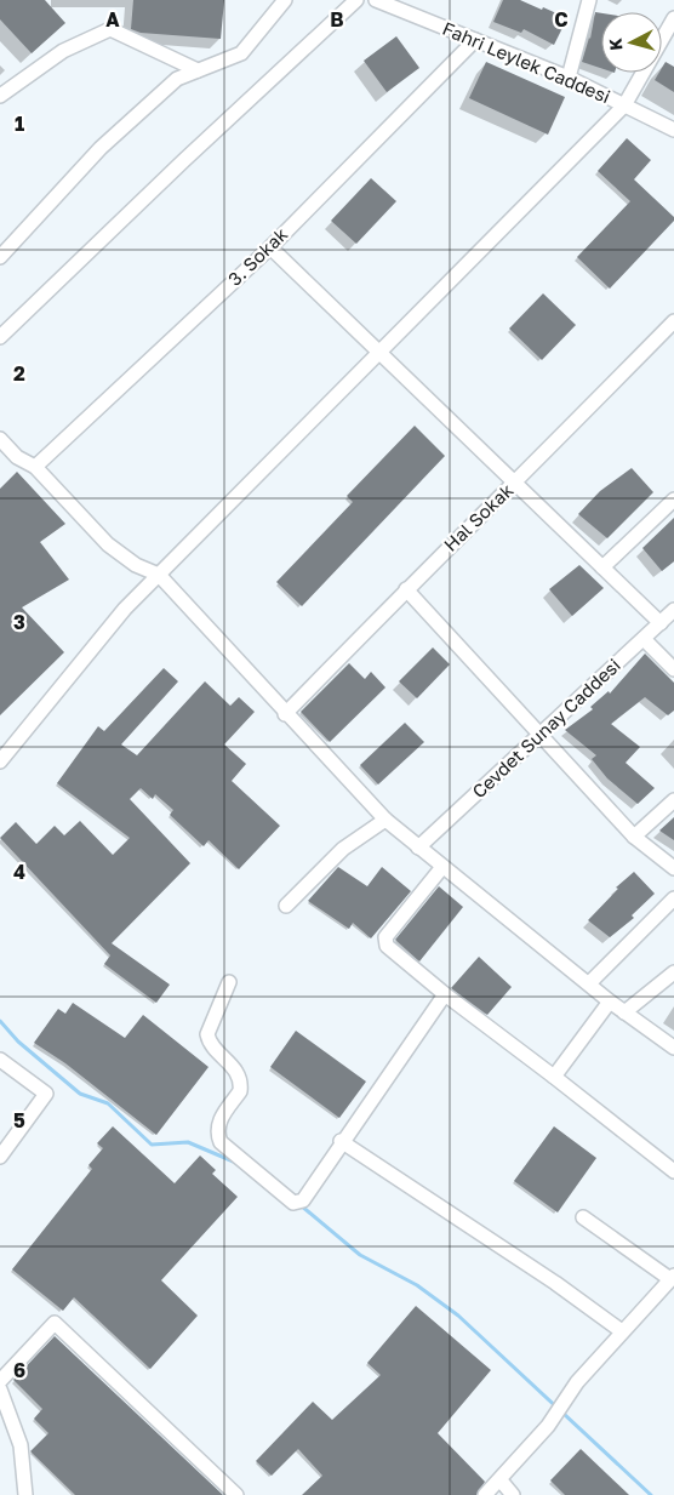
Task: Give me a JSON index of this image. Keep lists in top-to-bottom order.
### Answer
{
  "streets": {
    "street": [
      "Fahri Leylek Caddesi",
      "3. Sokak",
      "Hal Sokak",
      "Cevdet Sunay Caddesi"
    ]
  },
  "crossings": [
    ["Fahri Leylek Caddesi", "3. Sokak"]
  ],
  "north": "left",
  "grid": {
    "columns": ["A", "B", "C"],
    "rows": [
      "1",
      "2",
      "3",
      "4",
      "5",
      "6"
    ]
  }
}
